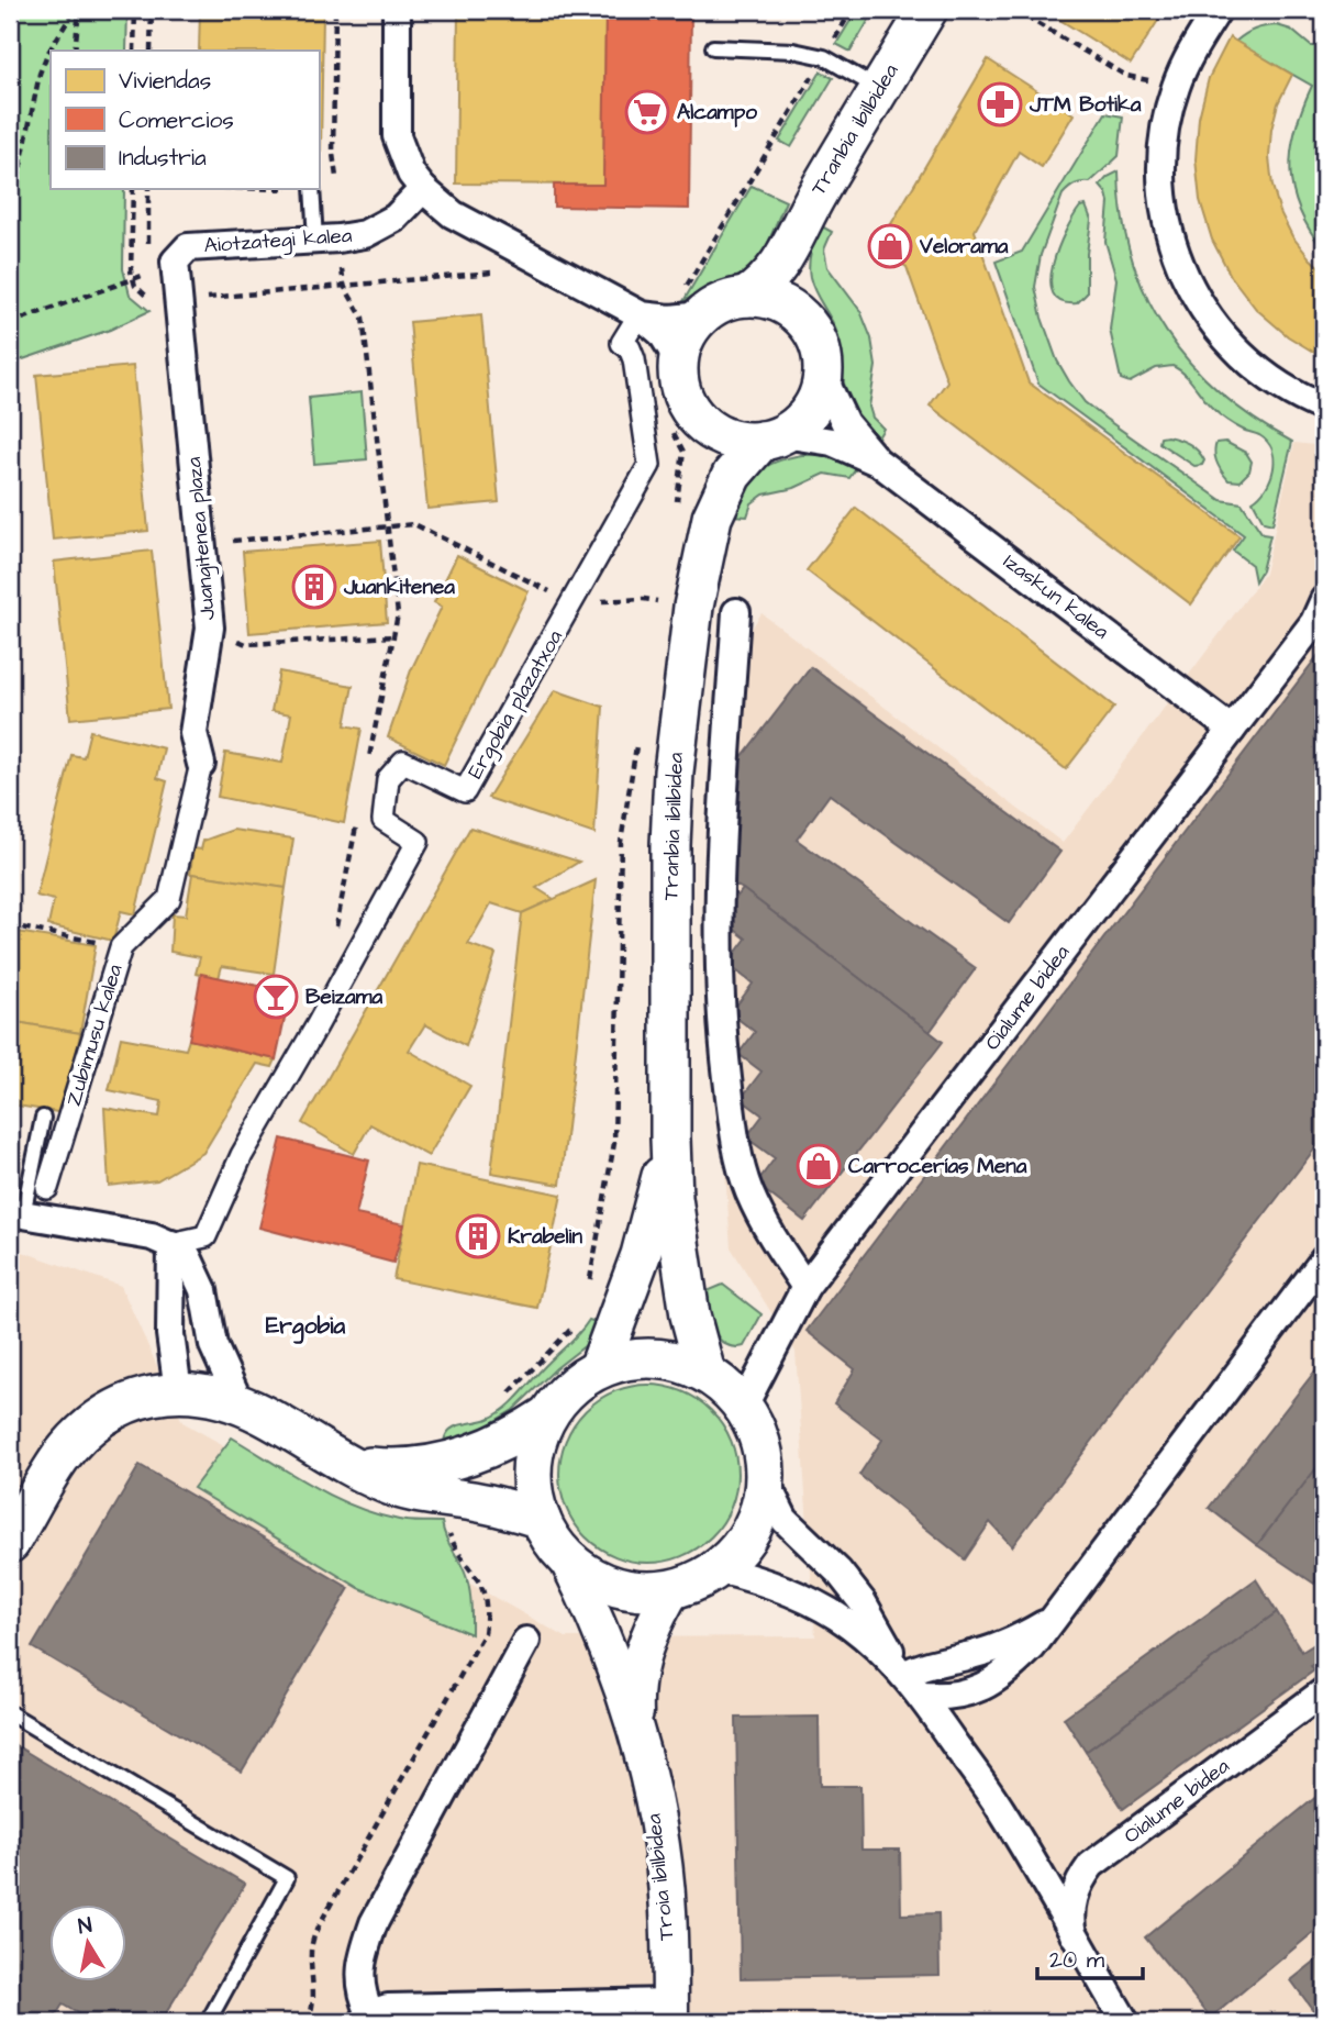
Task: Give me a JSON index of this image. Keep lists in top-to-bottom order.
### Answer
{
  "streets": {
    "main road": ["Tranbia ibilbidea"],
    "street": [
      "Aiotzategi kalea",
      "Juangitenea plaza",
      "Izaskun kalea",
      "Ergobia plazatxoa",
      "Oialume bidea",
      "Zubimusu kalea",
      "Troia ibilbidea"
    ]
  },
  "crossings": [
    ["Tranbia ibilbidea", "Izaskun kalea"],
    ["Tranbia ibilbidea", "Oialume bidea"],
    ["Tranbia ibilbidea", "Troia ibilbidea"],
    ["Aiotzategi kalea", "Juangitenea plaza"],
    ["Juangitenea plaza", "Zubimusu kalea"],
    ["Izaskun kalea", "Oialume bidea"],
    ["Oialume bidea", "Troia ibilbidea"]
  ],
  "districts": ["Ergobia"],
  "places": {
    "pharmacy": ["JTM Botika"],
    "supermarket": ["Alcampo"],
    "shop": ["Velorama", "Carrocerías Mena"],
    "building": ["Juankitenea", "Krabelin"],
    "bar": ["Beizama"]
  },
  "legend": ["Viviendas", "Comercios", "Industria"],
  "scale_bar": "20 m",
  "north": "top"
}
